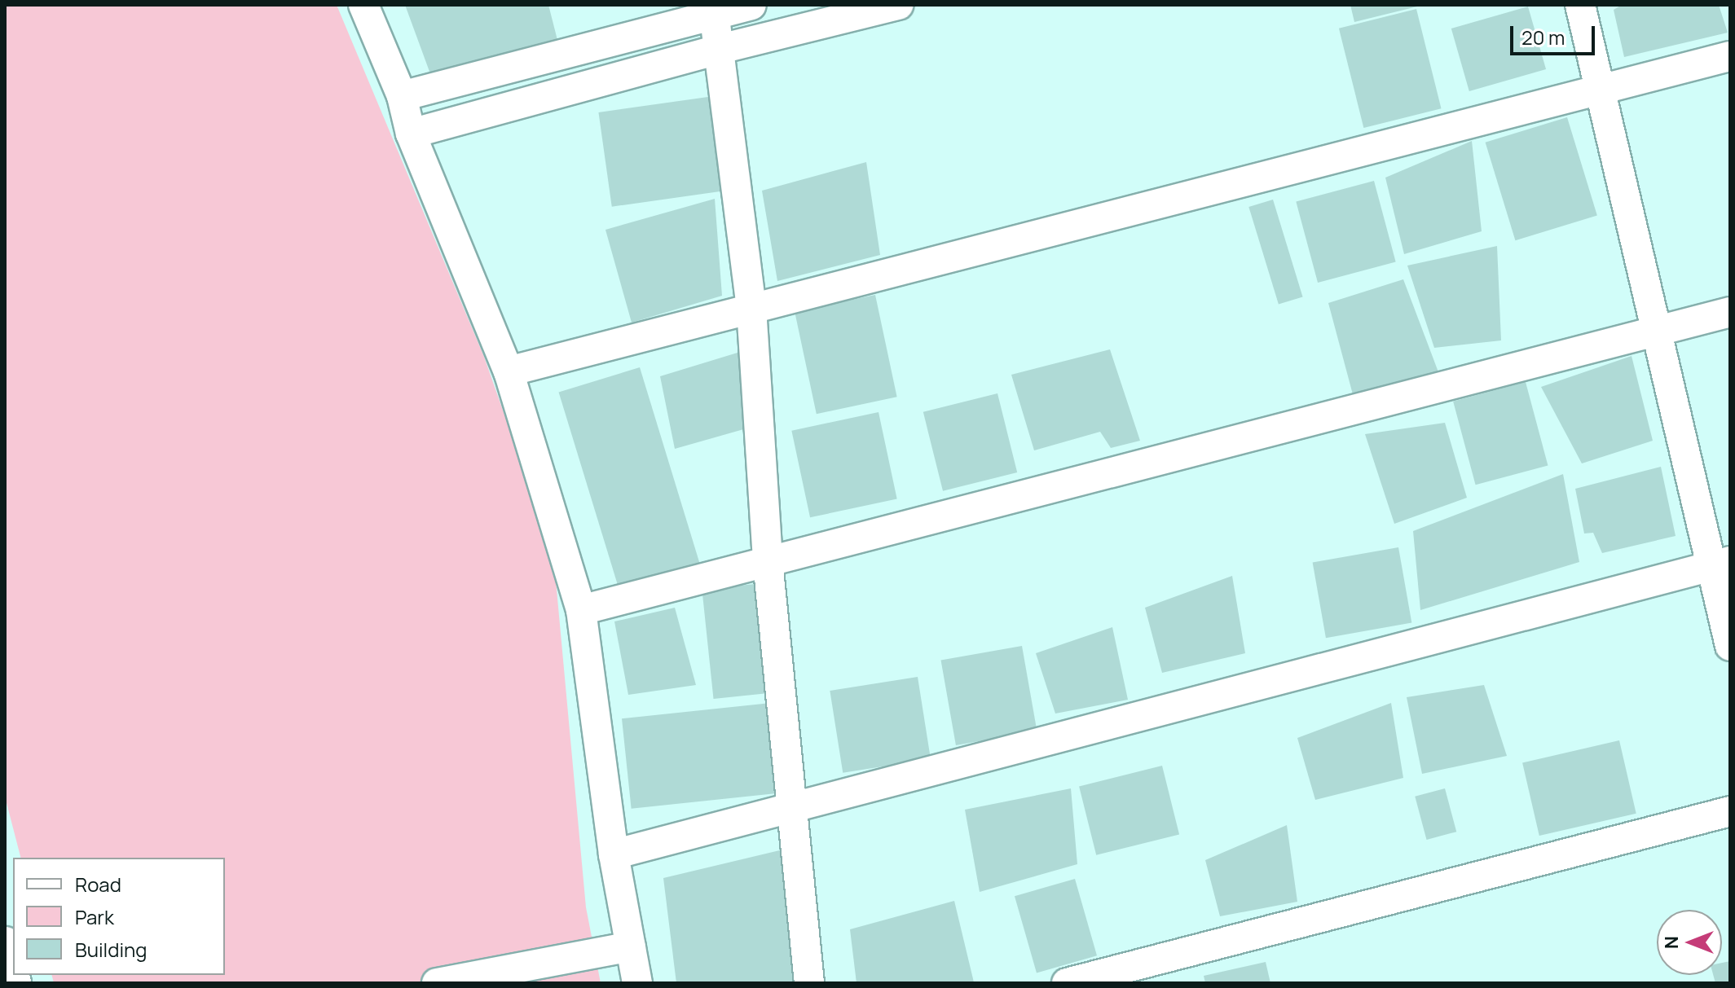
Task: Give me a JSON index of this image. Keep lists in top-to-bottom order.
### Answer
{
  "legend": ["Road", "Park", "Building"],
  "scale_bar": "20 m",
  "north": "left"
}
